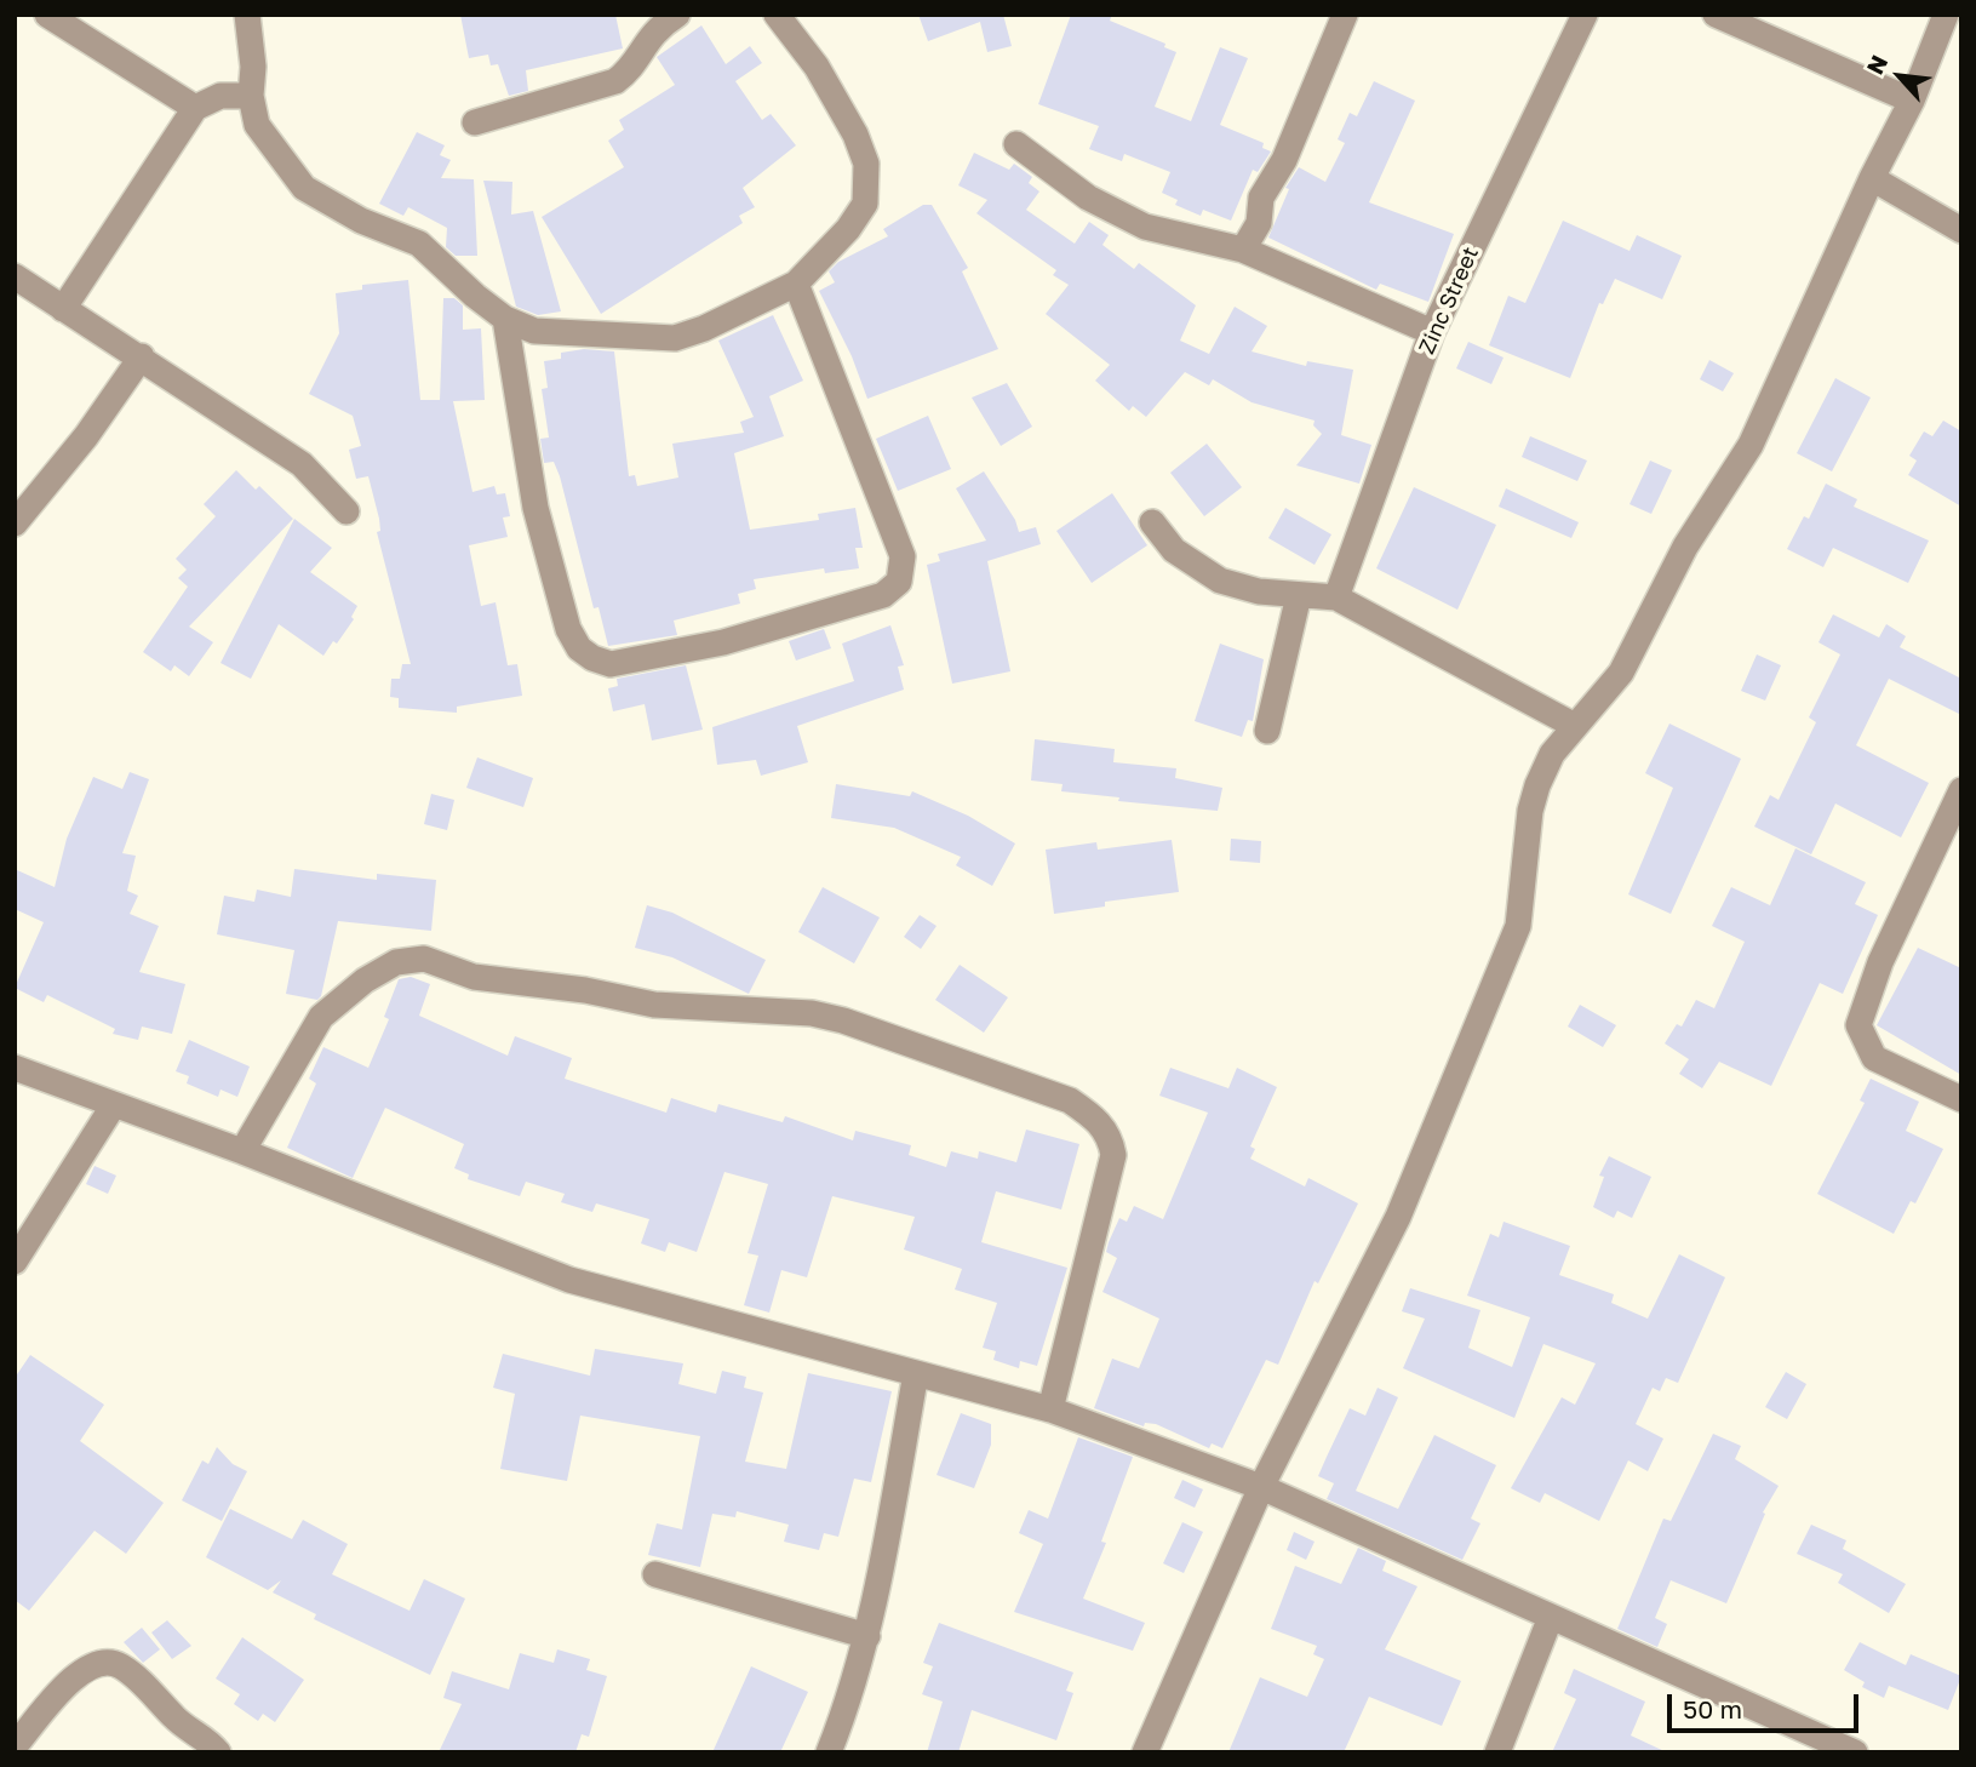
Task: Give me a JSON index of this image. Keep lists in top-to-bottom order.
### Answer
{
  "streets": {
    "street": ["Zinc Street"]
  },
  "scale_bar": "50 m",
  "north": "top left"
}
